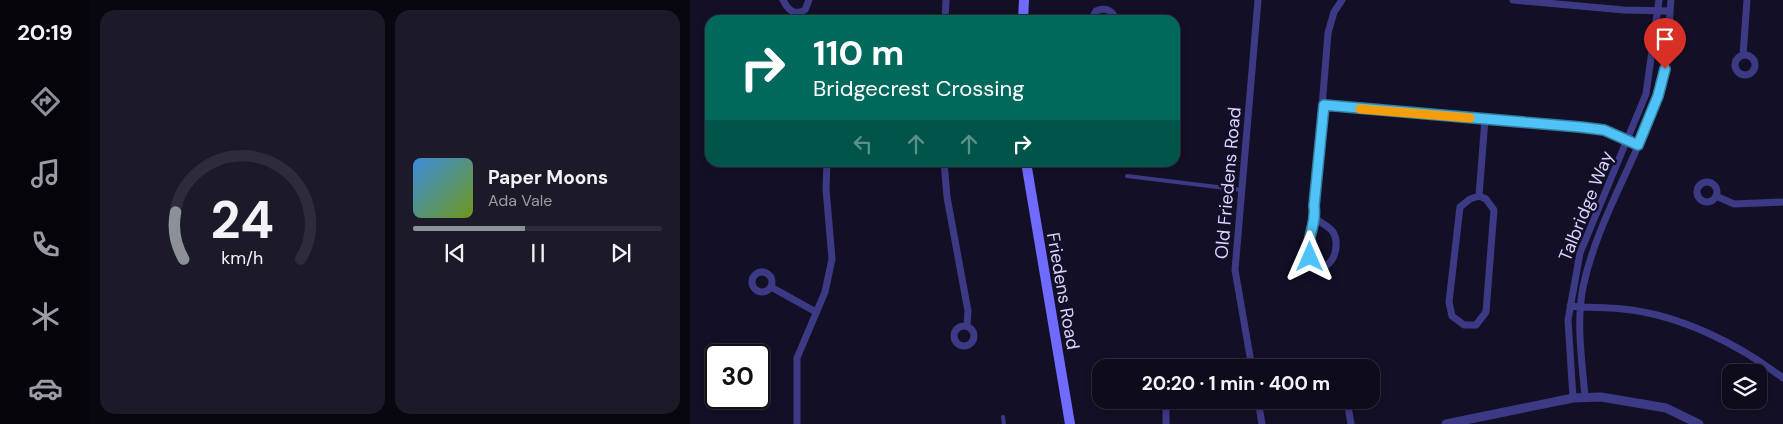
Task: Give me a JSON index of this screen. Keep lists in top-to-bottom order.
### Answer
{
  "streets": {
    "main road": ["Friedens Road"],
    "street": ["Old Friedens Road", "Talbridge Way"]
  },
  "page": {
    "tabs": "20:19",
    "turn": ["110 m", "Bridgecrest Crossing"],
    "song": ["Paper Moons", "Ada Vale"],
    "limit": "30",
    "trip": "20:20 · 1 min · 400 m",
    "gauge": ["24", "km/h"]
  }
}
